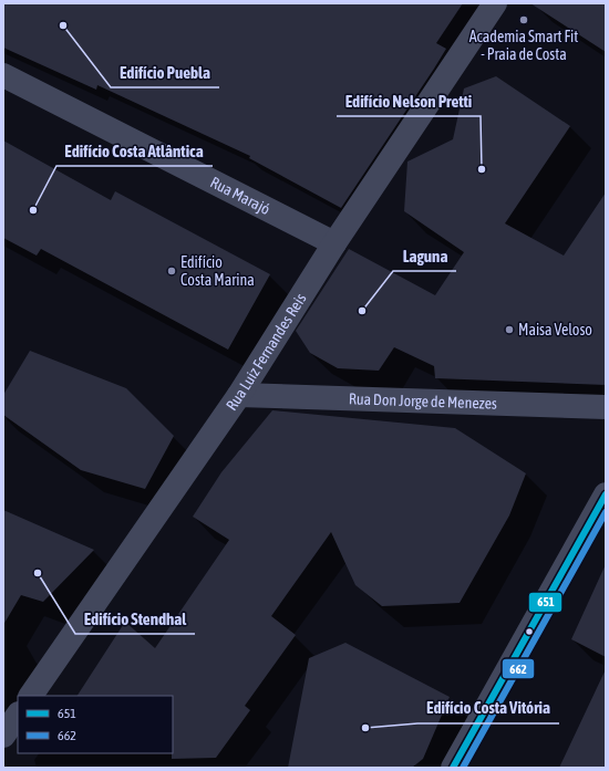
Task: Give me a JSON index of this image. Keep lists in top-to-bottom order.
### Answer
{
  "streets": {
    "street": ["Rua Marajó", "Rua Luiz Fernandes Reis", "Rua Don Jorge de Menezes"]
  },
  "crossings": [
    ["Rua Marajó", "Rua Luiz Fernandes Reis"],
    ["Rua Luiz Fernandes Reis", "Rua Don Jorge de Menezes"]
  ],
  "places": [
    "Academia Smart Fit - Praia de Costa",
    "Edifício Puebla",
    "Edifício Nelson Pretti",
    "Edifício Costa Atlântica",
    "Edifício Costa Marina",
    "Laguna",
    "Maisa Veloso",
    "Edifício Stendhal",
    "Edifício Costa Vitória"
  ],
  "lines": ["transit line 651", "transit line 662"],
  "legend": ["651", "662"]
}
